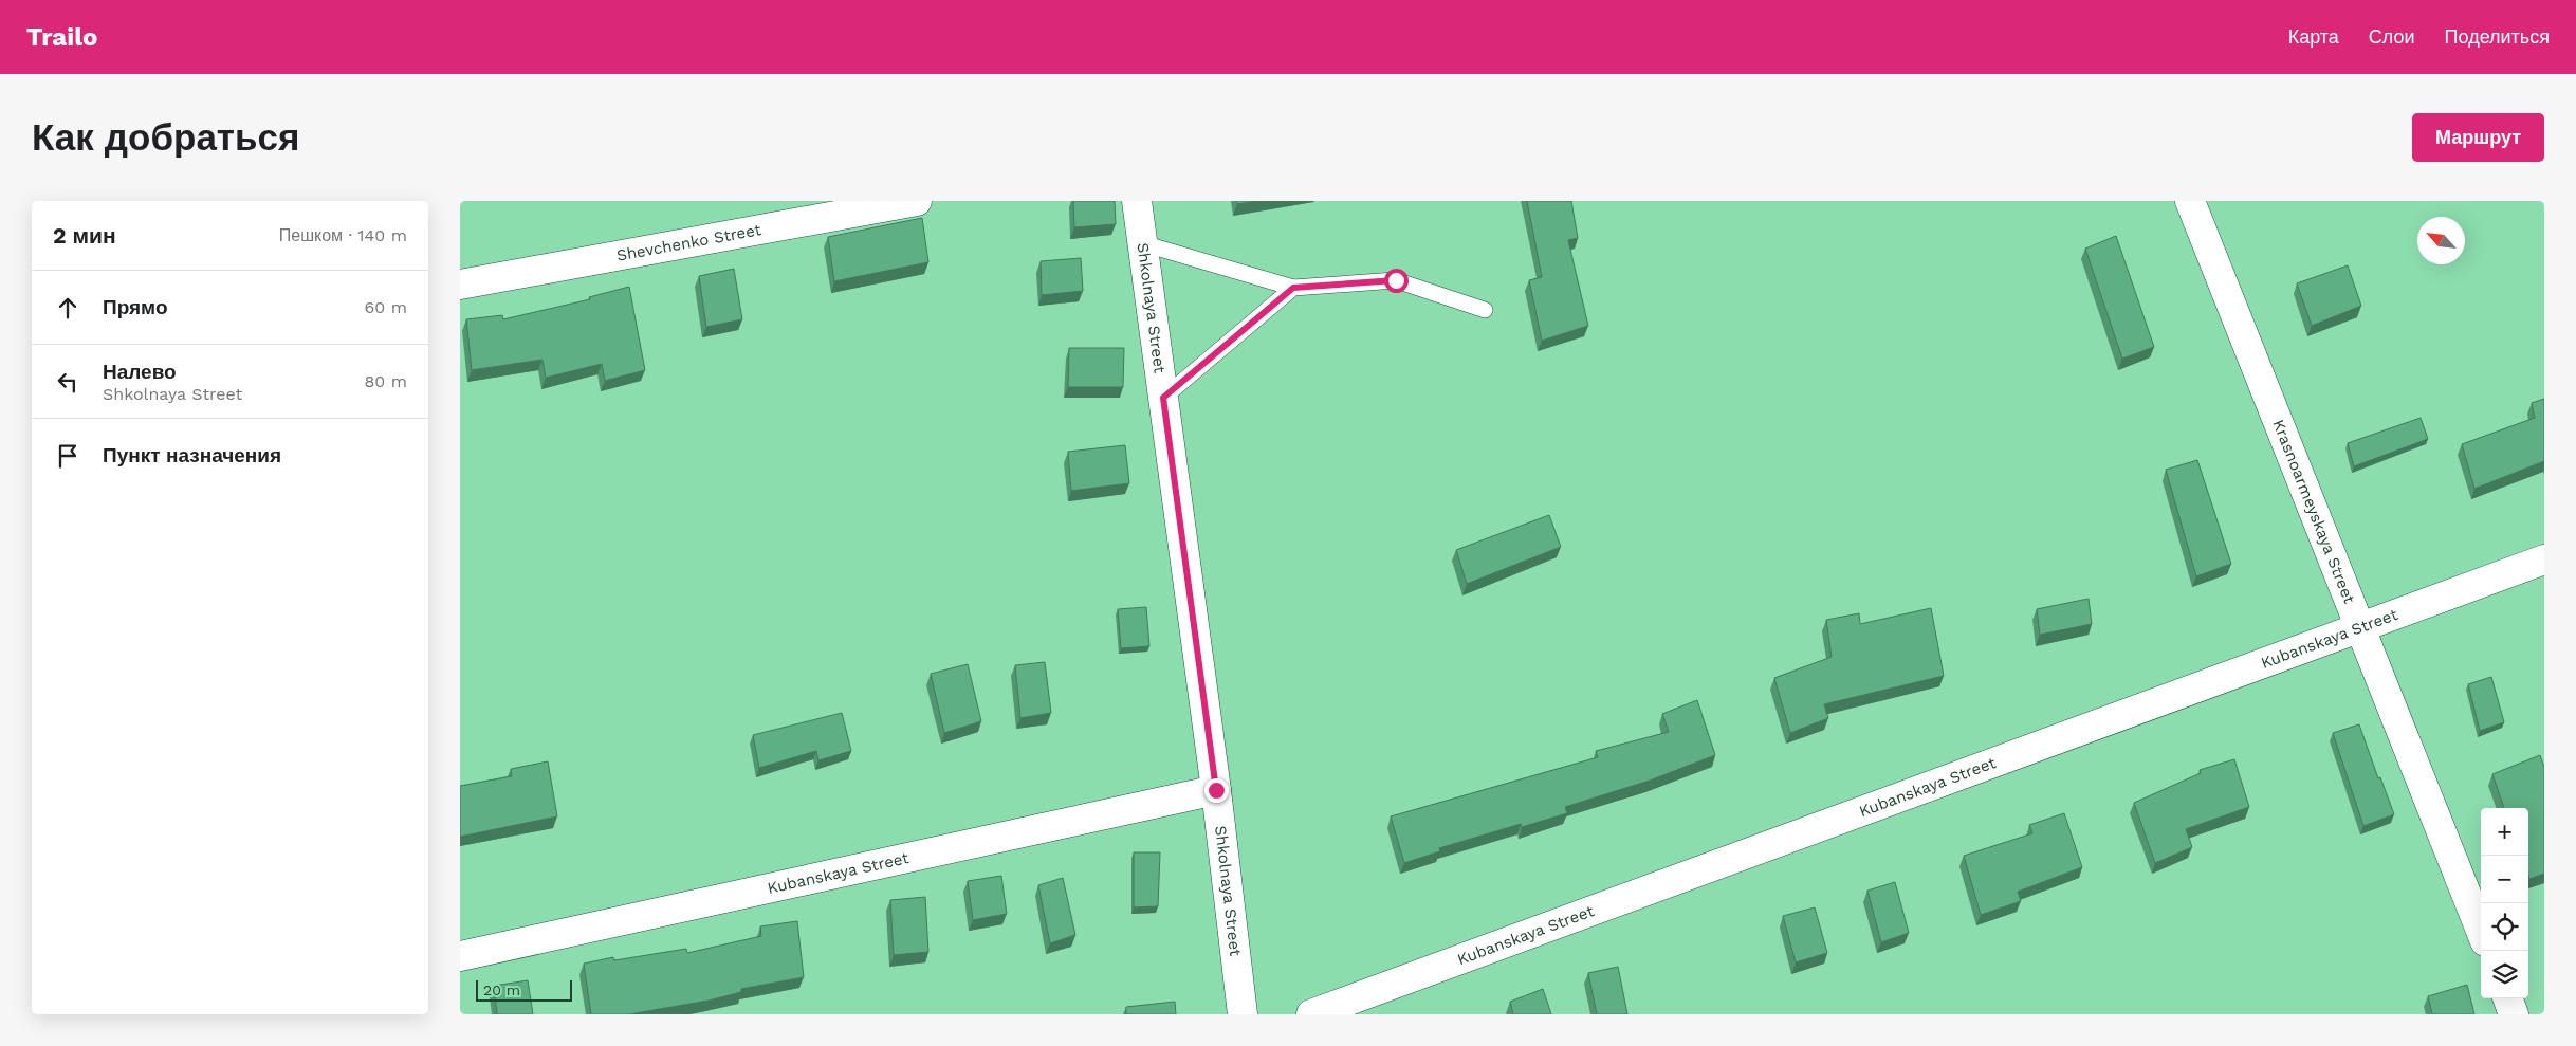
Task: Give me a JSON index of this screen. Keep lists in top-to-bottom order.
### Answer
{
  "streets": {
    "street": [
      "Shevchenko Street",
      "Shkolnaya Street",
      "Krasnoarmeyskaya Street",
      "Kubanskaya Street"
    ]
  },
  "crossings": [
    ["Shkolnaya Street", "Kubanskaya Street"],
    ["Krasnoarmeyskaya Street", "Kubanskaya Street"]
  ],
  "scale_bar": "20 m",
  "north": "top left",
  "page": {
    "header": "Trailo",
    "nav": ["Карта", "Слои", "Поделиться"],
    "buttons": "Маршрут",
    "title": "Как добраться",
    "heading": ["2 мин", "Пешком · 140 m"],
    "list": [
      ["Прямо", "60 m"],
      ["Налево", "Shkolnaya Street", "80 m"],
      "Пункт назначения"
    ],
    "map_buttons": ["+", "−"],
    "scale": "20 m"
  }
}
